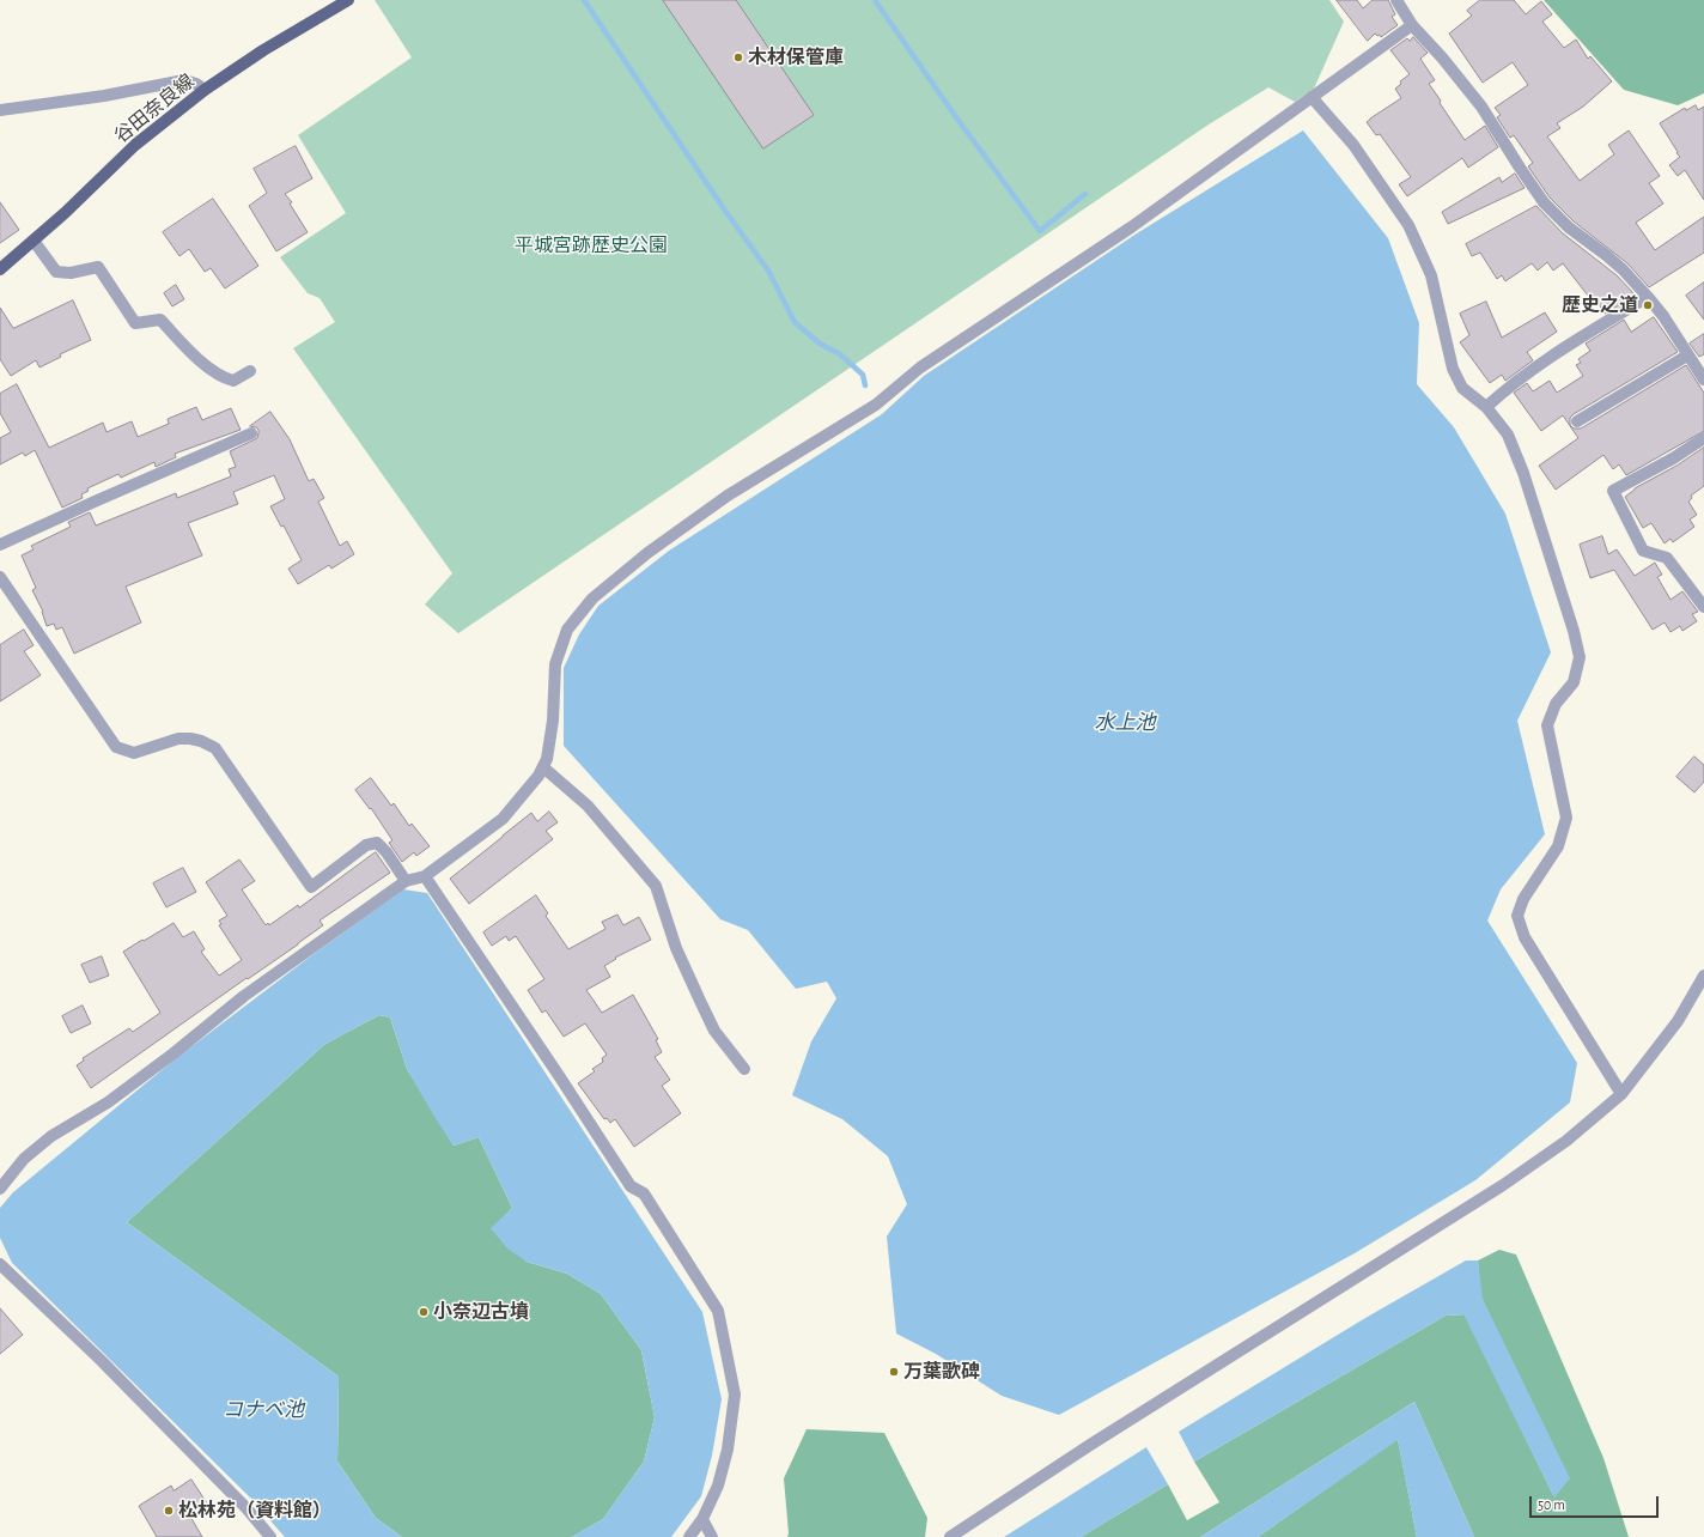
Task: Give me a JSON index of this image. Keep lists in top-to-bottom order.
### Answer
{
  "streets": {
    "main road": ["谷田奈良線"]
  },
  "water": ["水上池", "コナベ池"],
  "parks": ["平城宮跡歴史公園"],
  "places": [
    "木材保管庫",
    "歴史之道",
    "小奈辺古墳",
    "万葉歌碑",
    "松林苑（資料館）"
  ],
  "scale_bar": "50 m"
}
